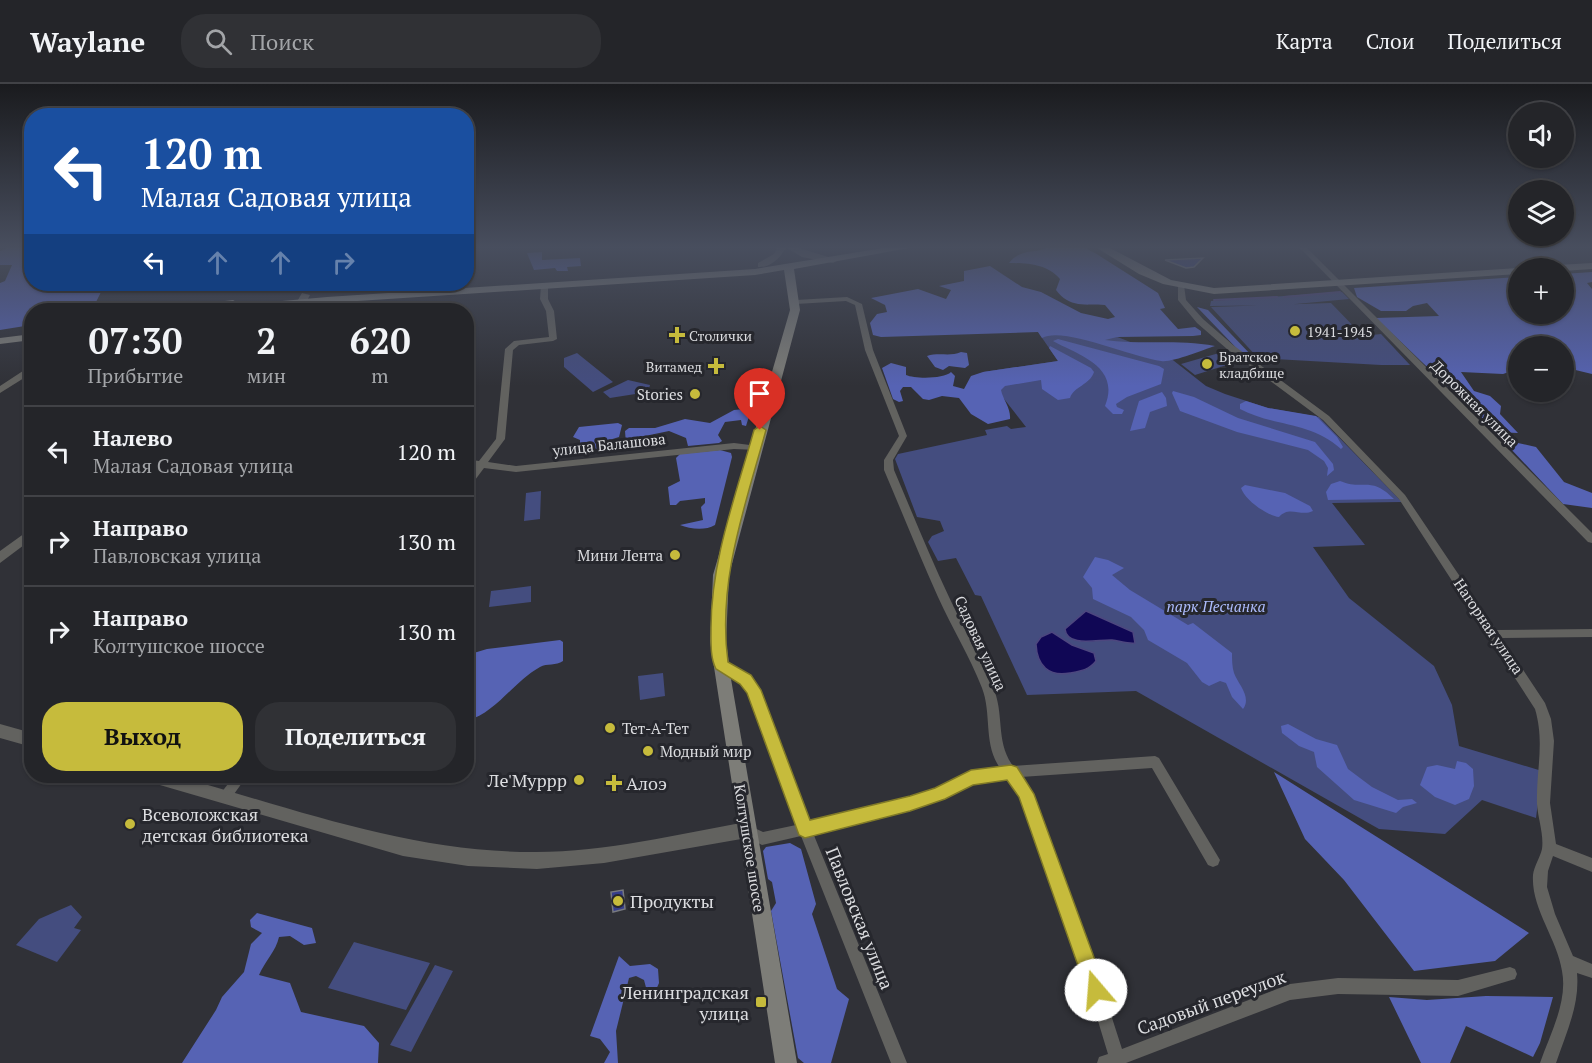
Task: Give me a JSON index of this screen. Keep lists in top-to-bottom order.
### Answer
{
  "streets": {
    "main road": ["Колтушское шоссе"],
    "street": [
      "Дорожная улица",
      "улица Балашова",
      "Нагорная улица",
      "Садовая улица",
      "Павловская улица",
      "Садовый переулок"
    ]
  },
  "crossings": [
    ["улица Балашова", "Колтушское шоссе"],
    ["Садовая улица", "Колтушское шоссе"],
    ["Садовая улица", "Садовый переулок"],
    ["Колтушское шоссе", "Павловская улица"]
  ],
  "parks": ["парк Песчанка"],
  "places": {
    "other": [
      "1941-1945",
      "Братское кладбище",
      "Stories",
      "Мини Лента",
      "Тет-А-Тет",
      "Модный мир",
      "Ле'Муррр",
      "Всеволожская детская библиотека",
      "Продукты"
    ],
    "health": ["Столички", "Витамед", "Алоэ"],
    "transit": ["Ленинградская улица"]
  },
  "page": {
    "header": "Waylane",
    "search": "Поиск",
    "nav": ["Карта", "Слои", "Поделиться"],
    "map_buttons": ["+", "−"],
    "turn": ["120 m", "Малая Садовая улица"],
    "eta": [
      "07:30",
      "Прибытие",
      "2",
      "мин",
      "620",
      "m"
    ],
    "list": [
      {
        "name": "Налево",
        "note": "Малая Садовая улица",
        "value": "120 m"
      },
      {
        "name": "Направо",
        "note": "Павловская улица",
        "value": "130 m"
      },
      {
        "name": "Направо",
        "note": "Колтушское шоссе",
        "value": "130 m"
      }
    ],
    "buttons": ["Выход", "Поделиться"]
  }
}
